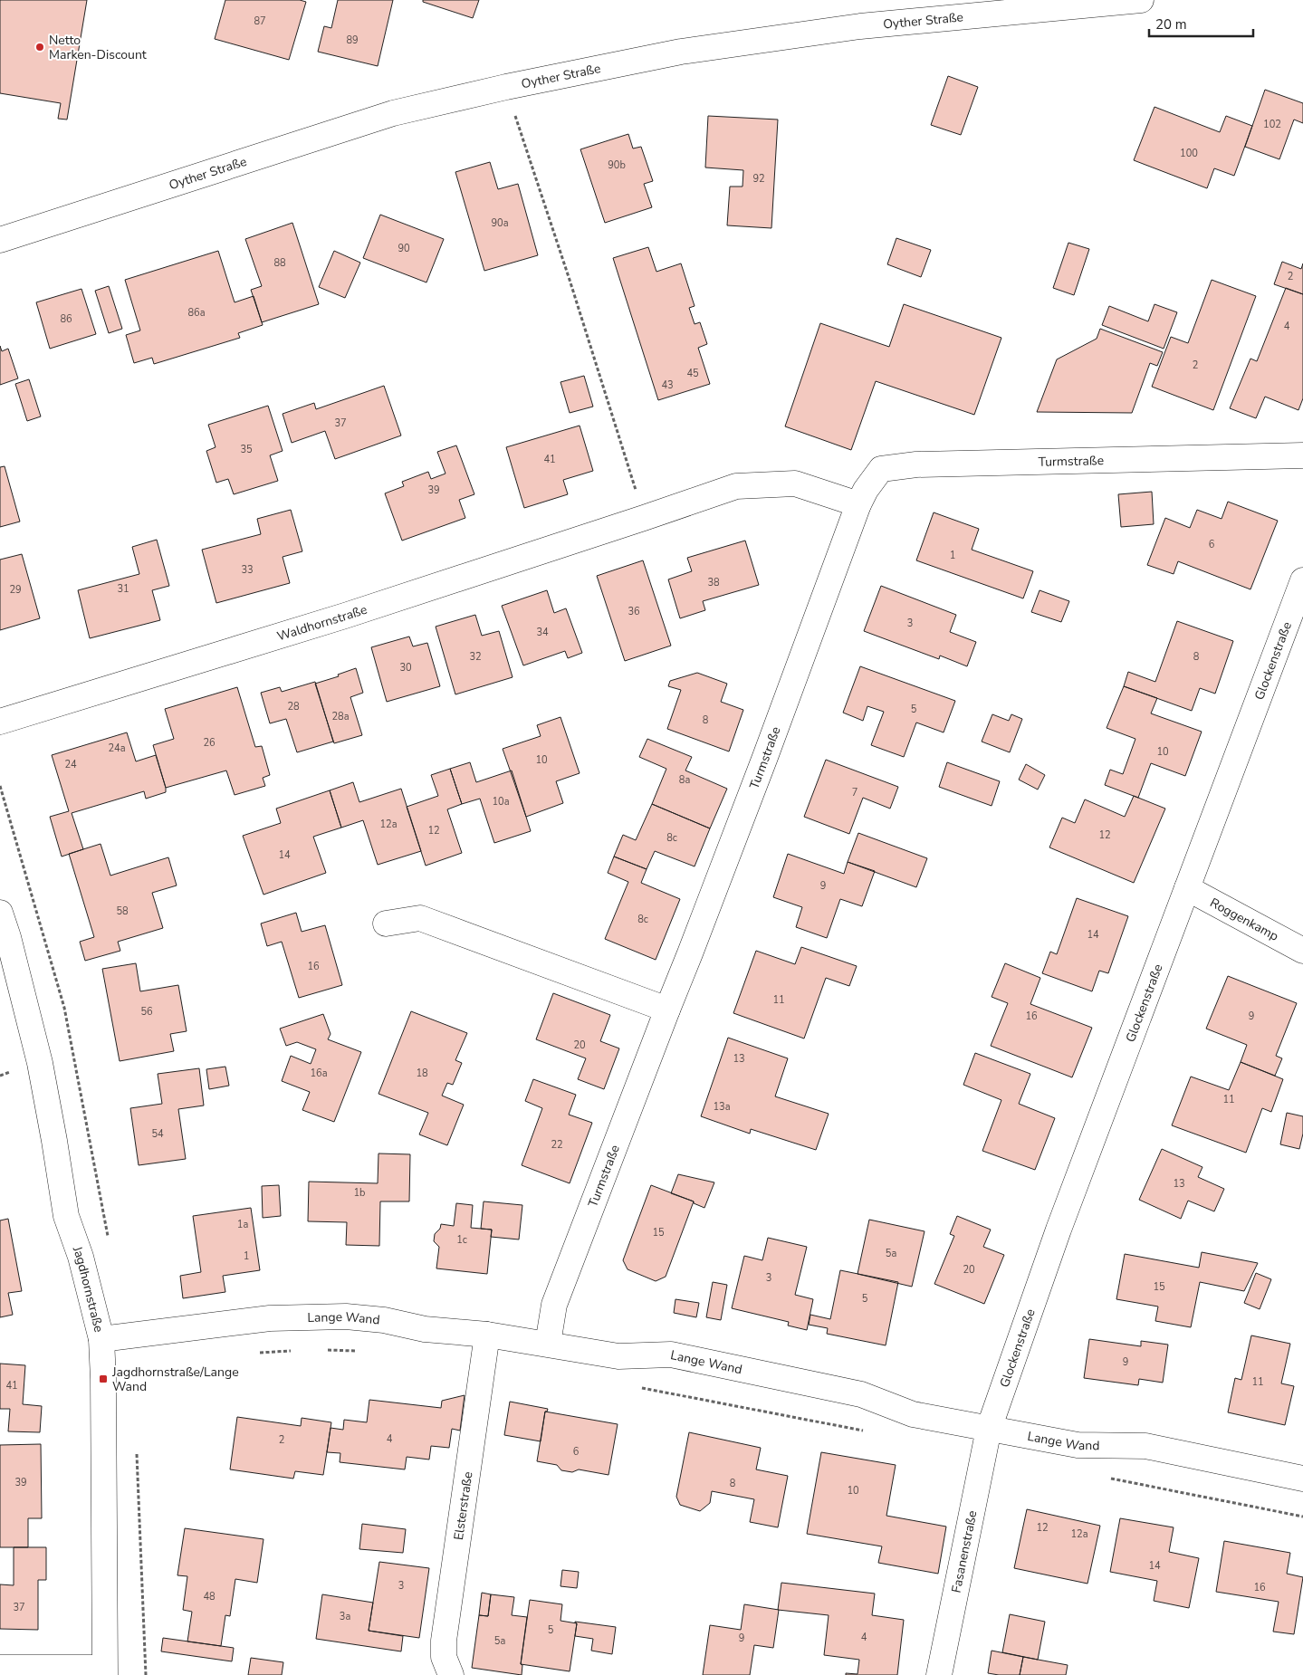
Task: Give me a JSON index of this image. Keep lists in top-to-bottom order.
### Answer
{
  "streets": {
    "street": [
      "Oyther Straße",
      "Turmstraße",
      "Waldhornstraße",
      "Glockenstraße",
      "Roggenkamp",
      "Jagdhornstraße",
      "Lange Wand",
      "Elsterstraße",
      "Fasanenstraße"
    ]
  },
  "crossings": [
    ["Turmstraße", "Lange Wand"],
    ["Glockenstraße", "Roggenkamp"],
    ["Glockenstraße", "Lange Wand"],
    ["Glockenstraße", "Fasanenstraße"],
    ["Jagdhornstraße", "Lange Wand"],
    ["Lange Wand", "Elsterstraße"],
    ["Lange Wand", "Fasanenstraße"]
  ],
  "places": {
    "other": ["Netto Marken-Discount"],
    "transit": ["Jagdhornstraße/Lange Wand"]
  },
  "house_numbers": [
    "87",
    "89",
    "102",
    "100",
    "90b",
    "92",
    "90a",
    "90",
    "88",
    "2",
    "86a",
    "86",
    "4",
    "2",
    "45",
    "43",
    "37",
    "35",
    "41",
    "39",
    "6",
    "1",
    "33",
    "38",
    "31",
    "29",
    "36",
    "3",
    "34",
    "32",
    "8",
    "30",
    "28",
    "5",
    "28a",
    "8",
    "26",
    "24a",
    "10",
    "10",
    "24",
    "8a",
    "7",
    "10a",
    "12a",
    "12",
    "12",
    "8c",
    "14",
    "9",
    "58",
    "8c",
    "14",
    "16",
    "11",
    "56",
    "16",
    "9",
    "20",
    "13",
    "16a",
    "18",
    "11",
    "13a",
    "54",
    "22",
    "13",
    "1b",
    "1a",
    "15",
    "1c",
    "5a",
    "1",
    "20",
    "3",
    "15",
    "5",
    "9",
    "11",
    "41",
    "4",
    "2",
    "6",
    "39",
    "8",
    "10",
    "12",
    "12a",
    "14",
    "3",
    "16",
    "48",
    "37",
    "3a",
    "5",
    "4",
    "9",
    "5a"
  ],
  "scale_bar": "20 m"
}
